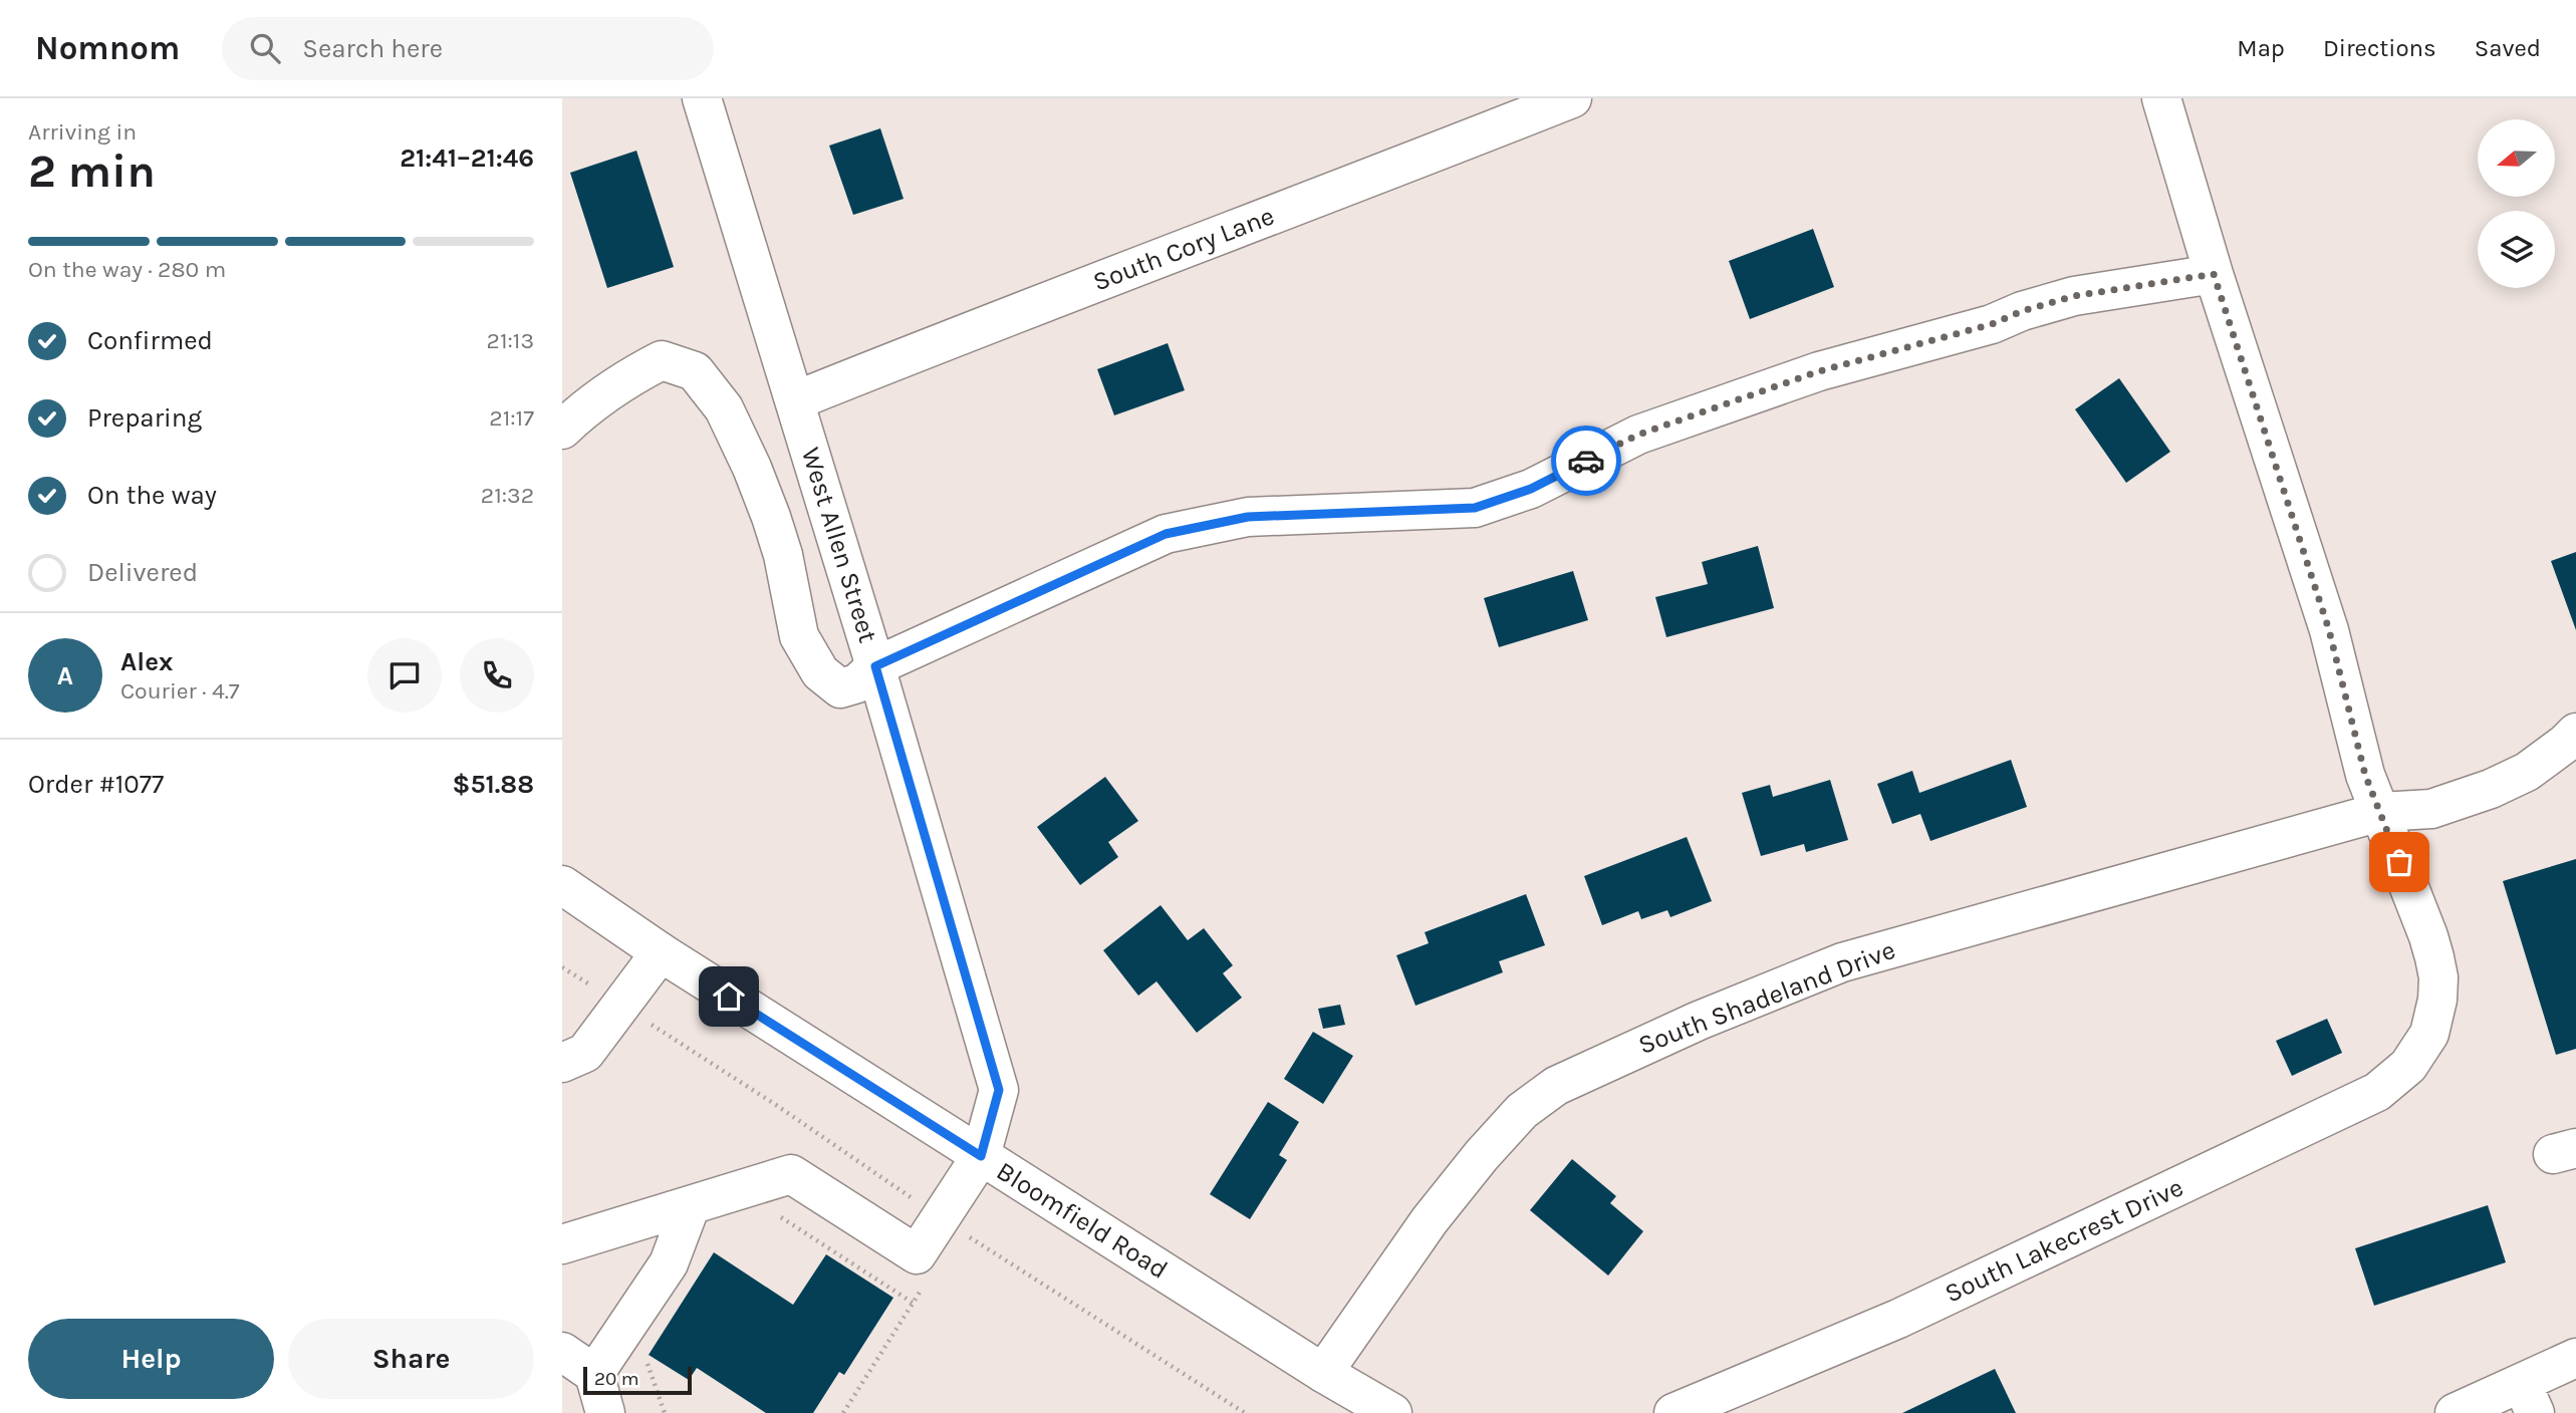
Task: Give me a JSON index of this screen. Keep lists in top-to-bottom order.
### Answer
{
  "streets": {
    "street": [
      "South Cory Lane",
      "West Allen Street",
      "South Shadeland Drive",
      "Bloomfield Road",
      "South Lakecrest Drive"
    ]
  },
  "crossings": [
    ["South Cory Lane", "West Allen Street"],
    ["West Allen Street", "Bloomfield Road"],
    ["South Shadeland Drive", "Bloomfield Road"],
    ["South Shadeland Drive", "South Lakecrest Drive"]
  ],
  "scale_bar": "20 m",
  "north": "left",
  "page": {
    "header": "Nomnom",
    "search": "Search here",
    "nav": ["Map", "Directions", "Saved"],
    "heading": ["2 min", "Arriving in", "21:41–21:46"],
    "panel": [
      "Alex",
      "Courier · 4.7",
      "Order #1077",
      "$51.88"
    ],
    "bar": "On the way · 280 m",
    "list": [
      ["Confirmed", "21:13"],
      ["Preparing", "21:17"],
      ["On the way", "21:32"],
      "Delivered"
    ],
    "round": "A",
    "buttons": ["Help", "Share"],
    "scale": "20 m"
  }
}
